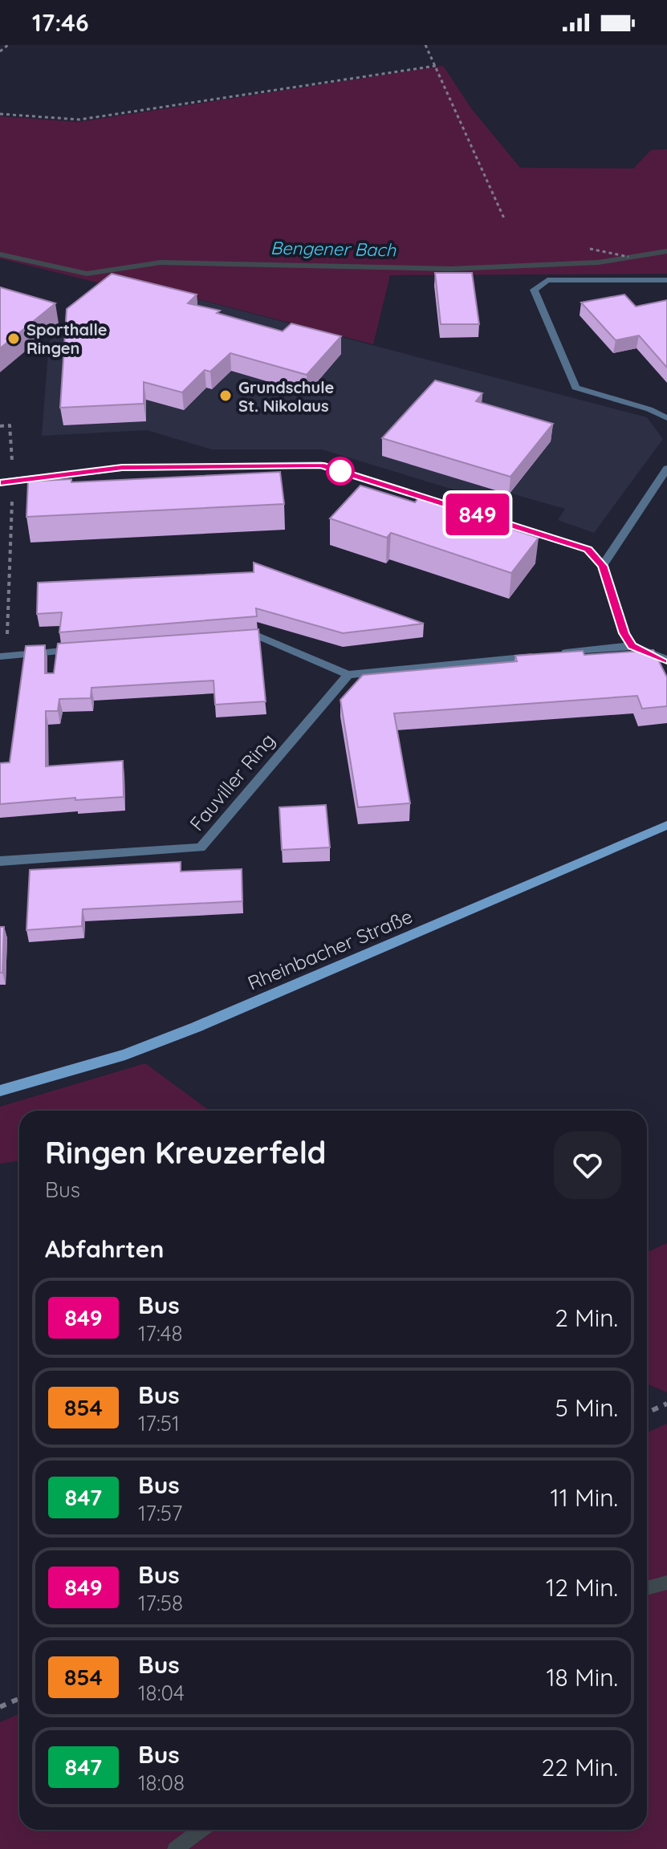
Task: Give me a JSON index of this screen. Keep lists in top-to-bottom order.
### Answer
{
  "streets": {
    "main road": ["Rheinbacher Straße"],
    "street": ["Fauviller Ring"]
  },
  "water": ["Bengener Bach"],
  "places": ["Sporthalle Ringen", "Grundschule St. Nikolaus"],
  "lines": ["bus line 849"],
  "page": {
    "status": "17:46",
    "on_map": "849",
    "heading": [
      ["Ringen Kreuzerfeld", "Bus"],
      "Abfahrten"
    ],
    "list": [
      {
        "mark": "849",
        "name": "Bus",
        "note": "17:48",
        "value": "2 Min."
      },
      {
        "mark": "854",
        "name": "Bus",
        "note": "17:51",
        "value": "5 Min."
      },
      {
        "mark": "847",
        "name": "Bus",
        "note": "17:57",
        "value": "11 Min."
      },
      {
        "mark": "849",
        "name": "Bus",
        "note": "17:58",
        "value": "12 Min."
      },
      {
        "mark": "854",
        "name": "Bus",
        "note": "18:04",
        "value": "18 Min."
      },
      {
        "mark": "847",
        "name": "Bus",
        "note": "18:08",
        "value": "22 Min."
      }
    ]
  }
}
